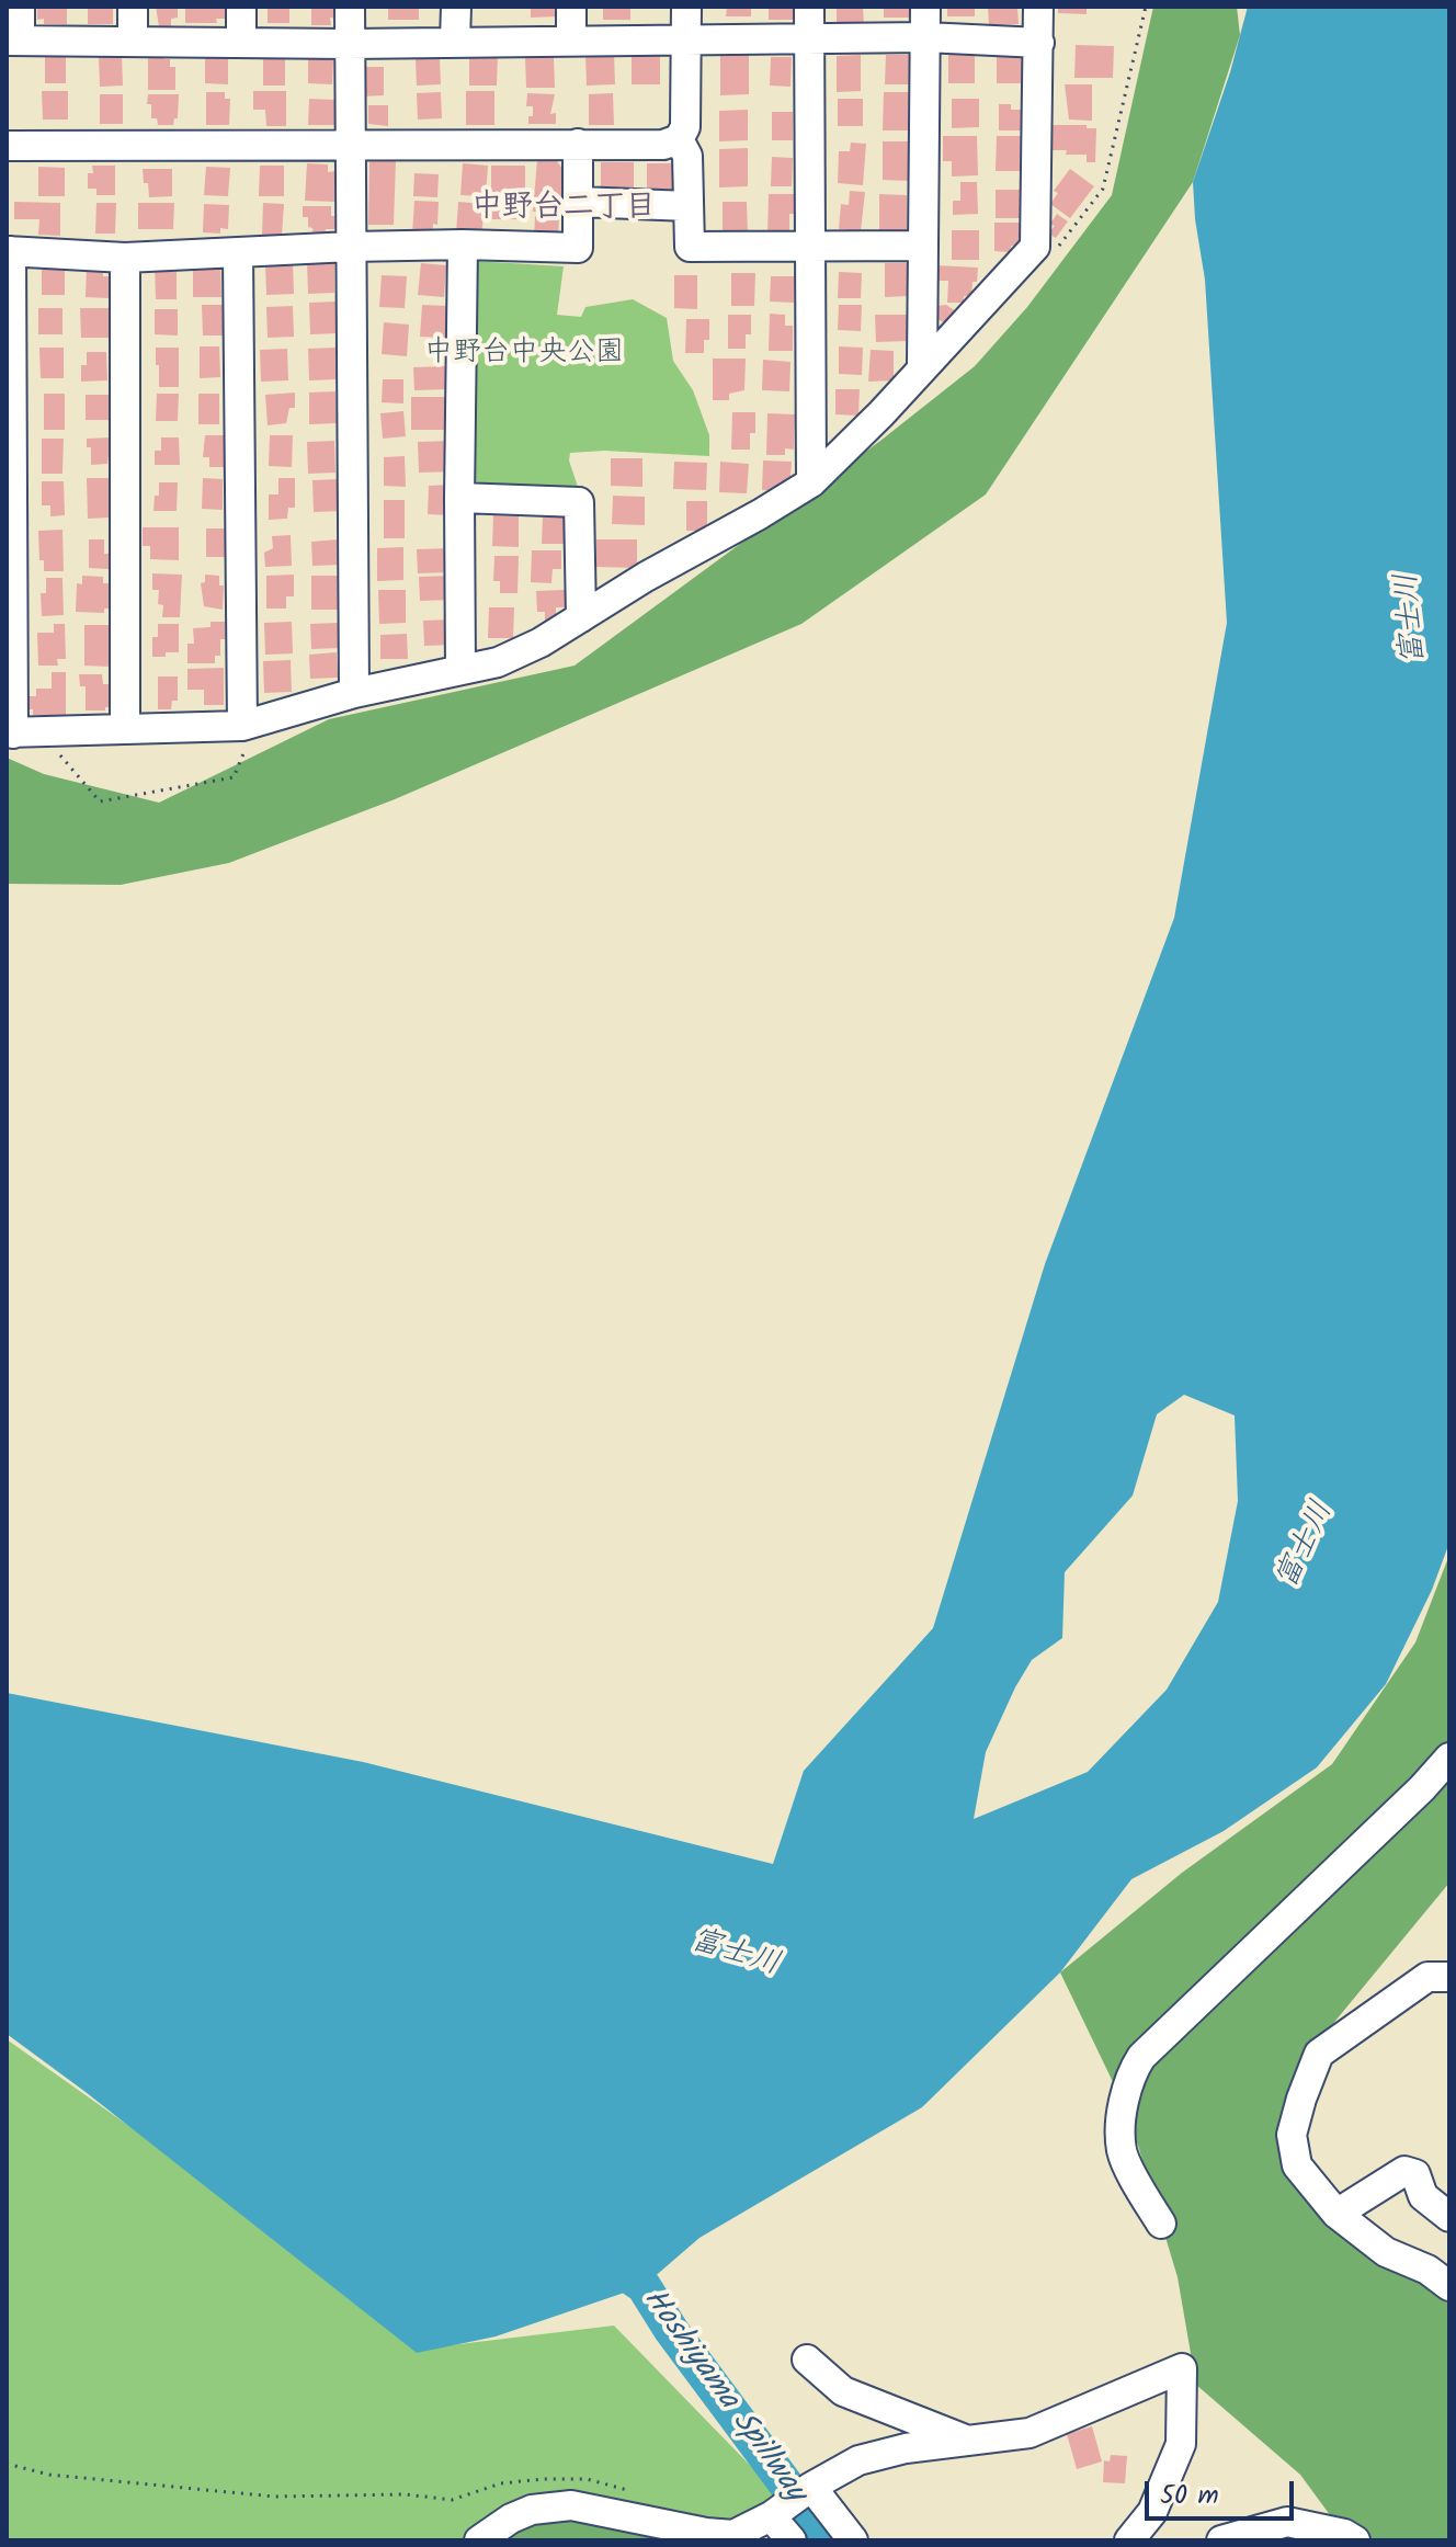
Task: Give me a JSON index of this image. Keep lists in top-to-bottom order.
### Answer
{
  "districts": ["中野台二丁目"],
  "water": ["富士川", "Hoshiyama Spillway"],
  "parks": ["中野台中央公園"],
  "scale_bar": "50 m"
}
